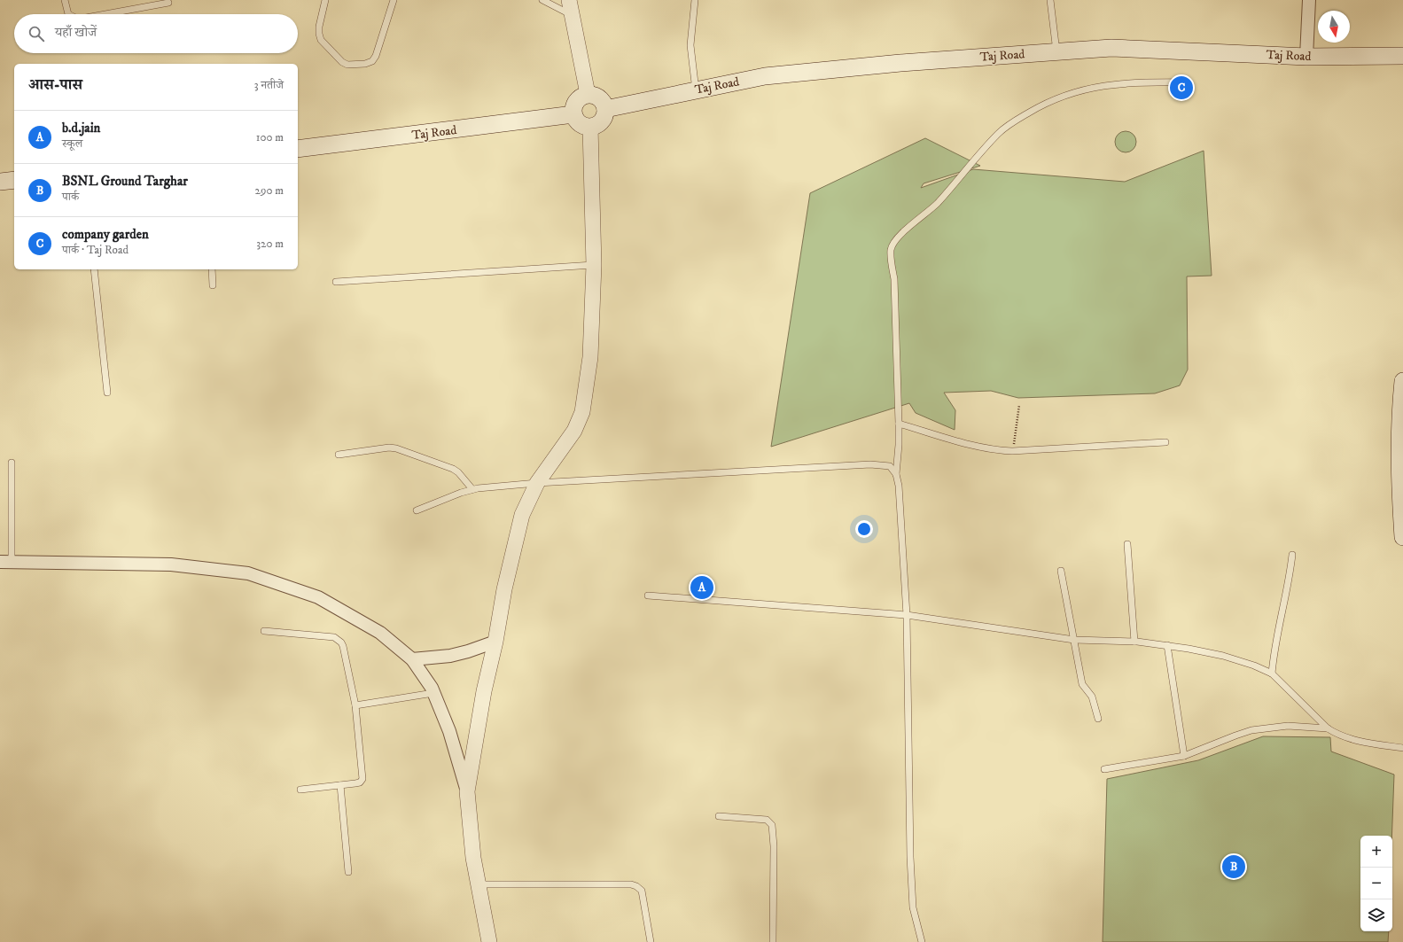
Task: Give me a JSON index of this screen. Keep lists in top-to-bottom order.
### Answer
{
  "streets": {
    "main road": ["Taj Road"]
  },
  "north": "bottom",
  "page": {
    "search": "यहाँ खोजें",
    "heading": ["आस-पास", "3 नतीजे"],
    "pins": ["C", "A", "B"],
    "list": [
      {
        "mark": "A",
        "name": "b.d.jain",
        "note": "स्कूल",
        "value": "100 m"
      },
      {
        "mark": "B",
        "name": "BSNL Ground Targhar",
        "note": "पार्क",
        "value": "290 m"
      },
      {
        "mark": "C",
        "name": "company garden",
        "note": "पार्क · Taj Road",
        "value": "320 m"
      }
    ],
    "map_buttons": ["+", "−"]
  }
}
